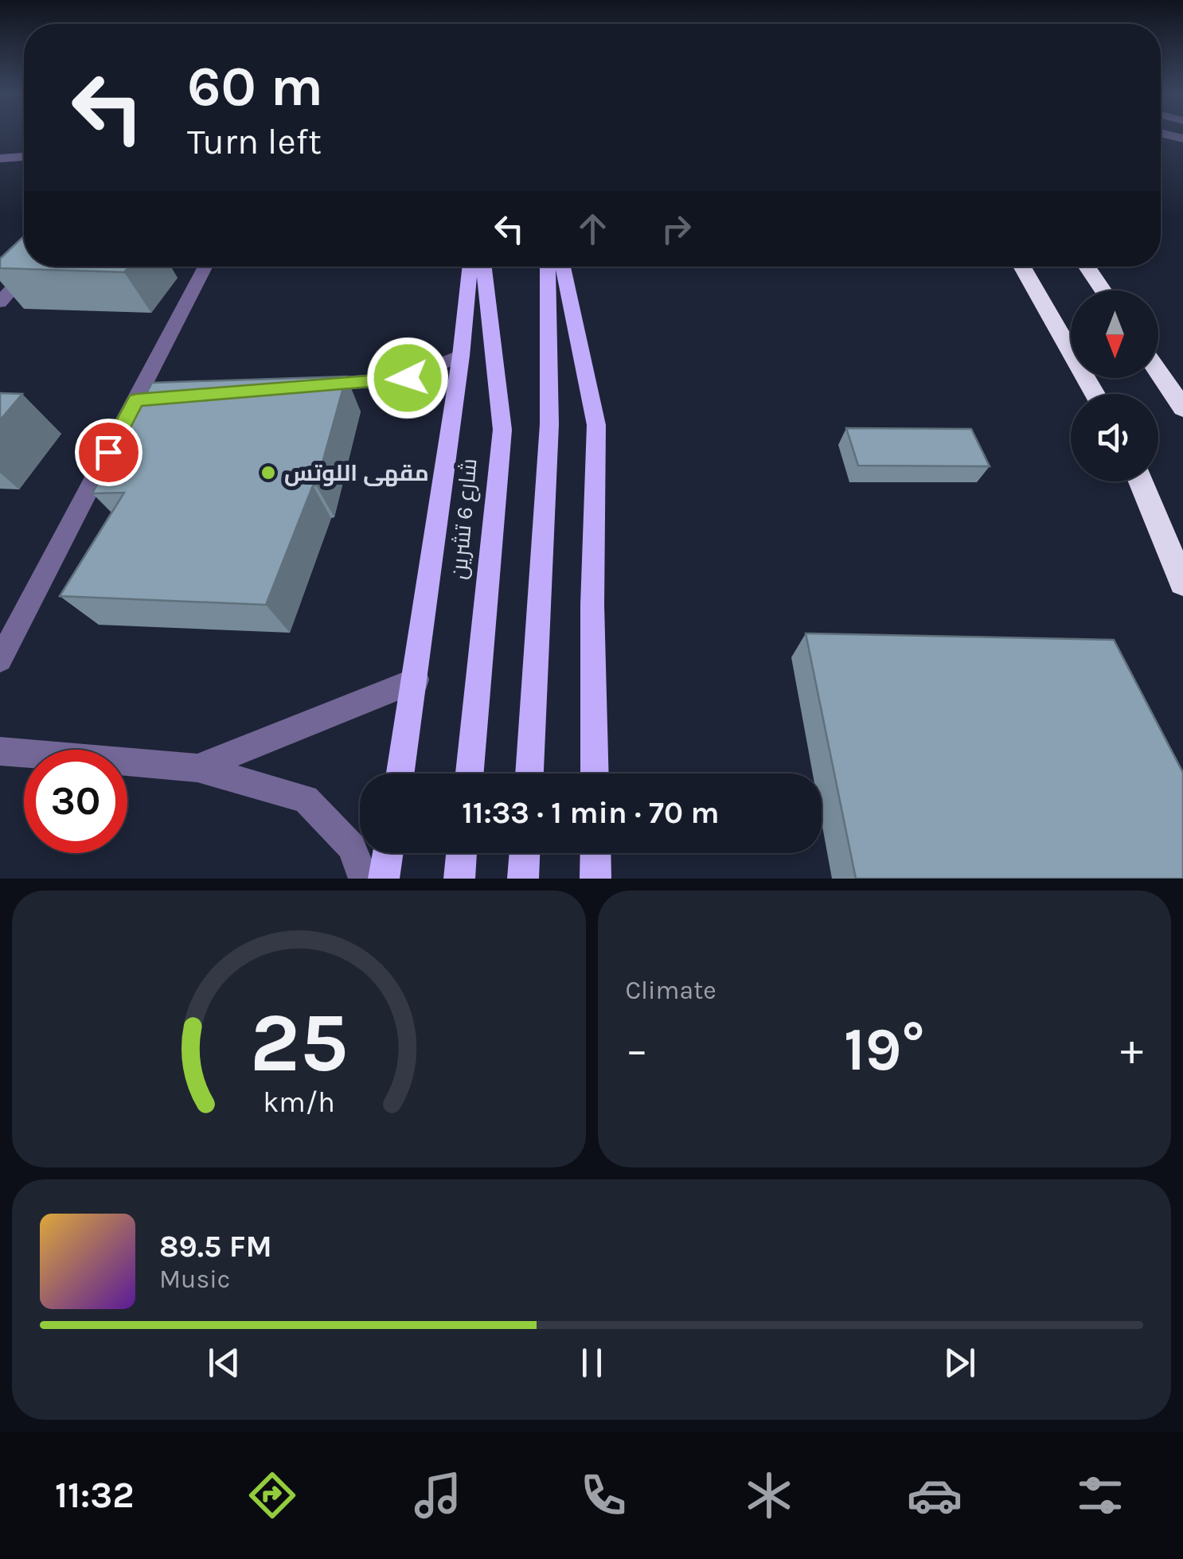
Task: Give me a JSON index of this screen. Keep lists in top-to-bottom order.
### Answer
{
  "streets": {
    "main road": ["شارع 6 تشرين"]
  },
  "places": ["مقهى اللوتس"],
  "north": "bottom",
  "page": {
    "turn": ["60 m", "Turn left"],
    "limit": "30",
    "trip": "11:33 · 1 min · 70 m",
    "tile": "Climate",
    "heat": ["−", "19°", "+"],
    "song": ["89.5 FM", "Music"],
    "tabs": "11:32",
    "gauge": ["25", "km/h"]
  }
}
